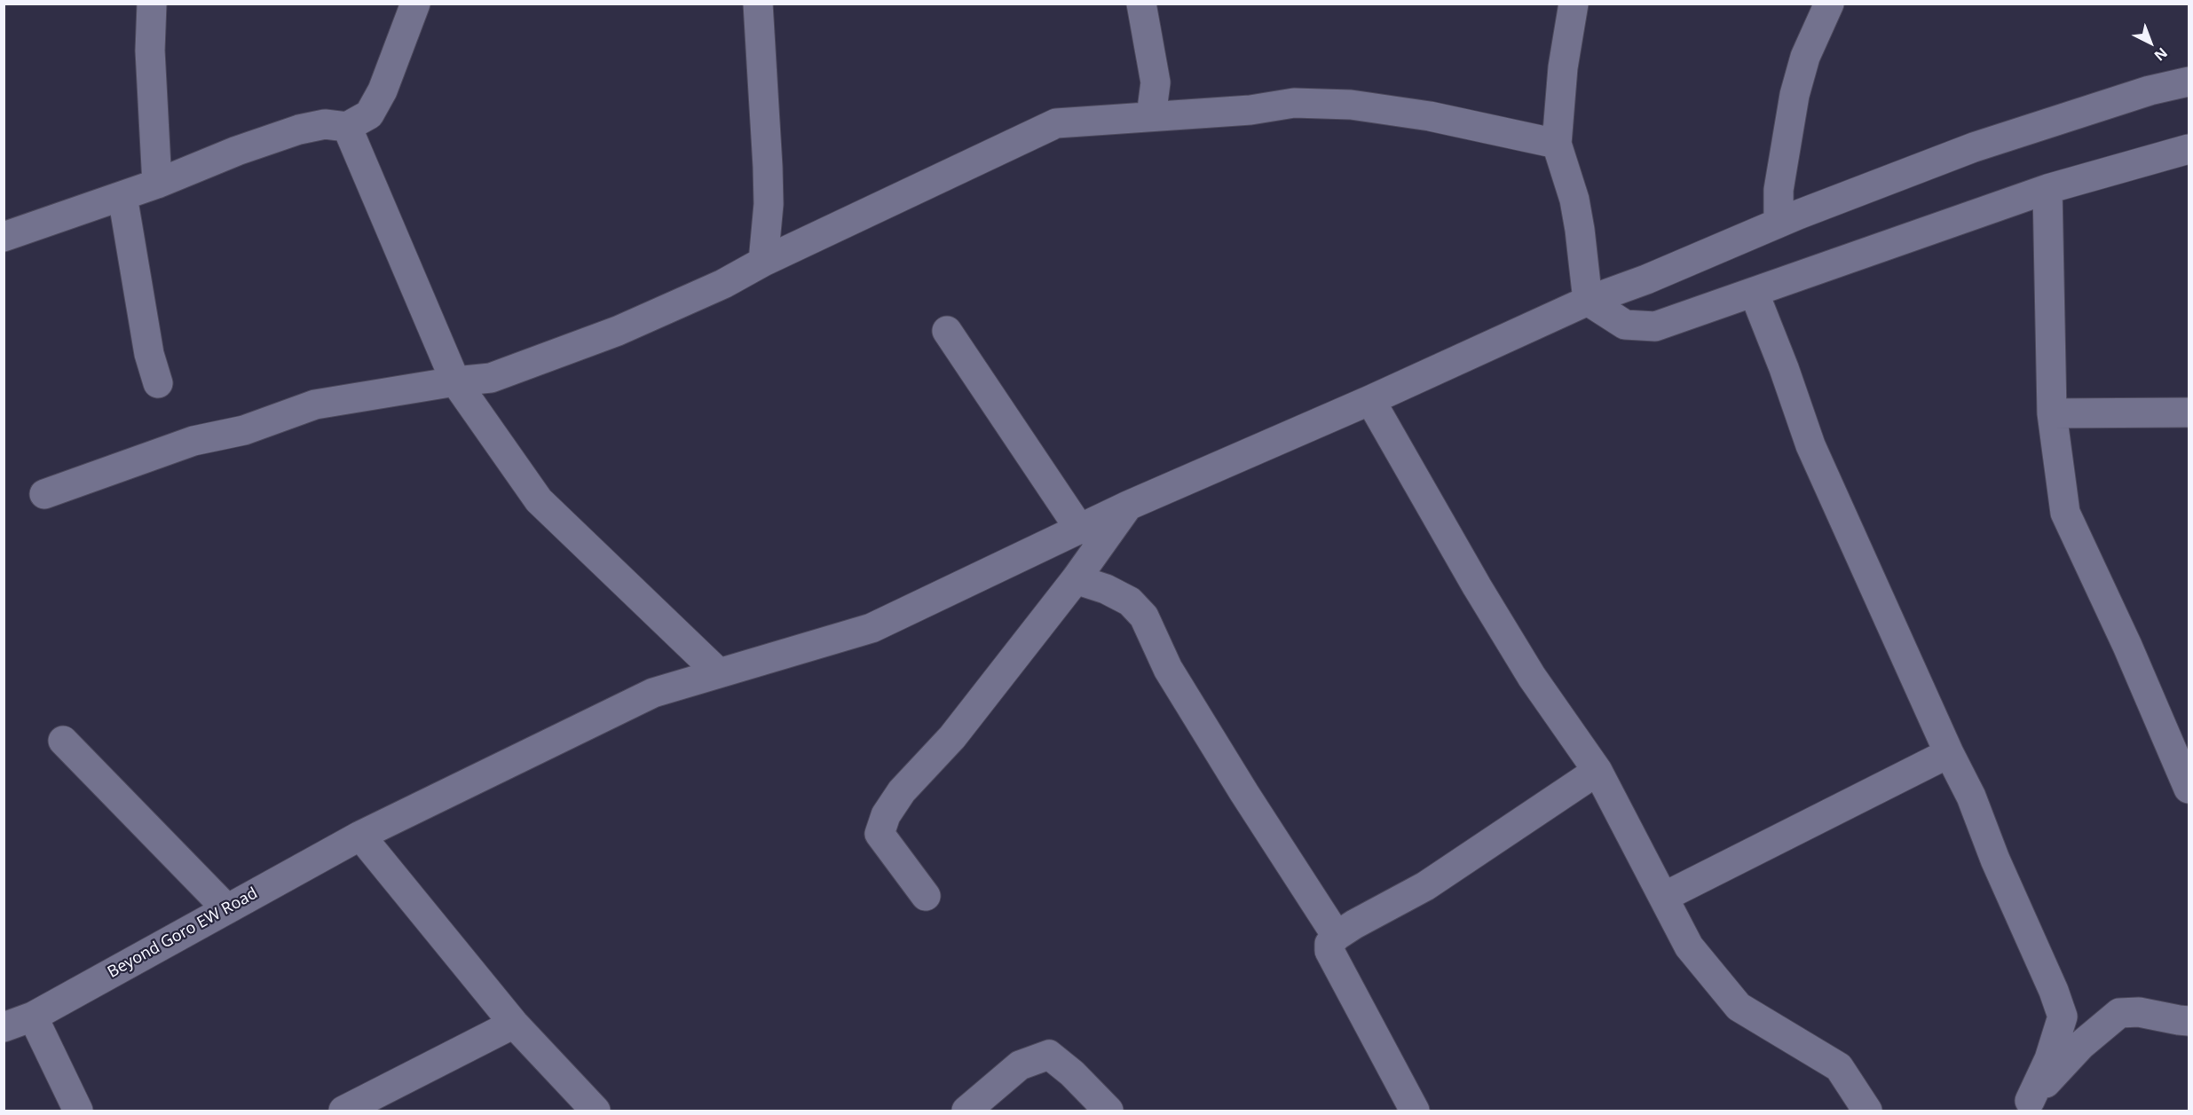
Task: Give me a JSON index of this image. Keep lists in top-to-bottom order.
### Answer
{
  "streets": {
    "street": ["Beyond Goro EW Road"]
  },
  "north": "bottom right"
}
